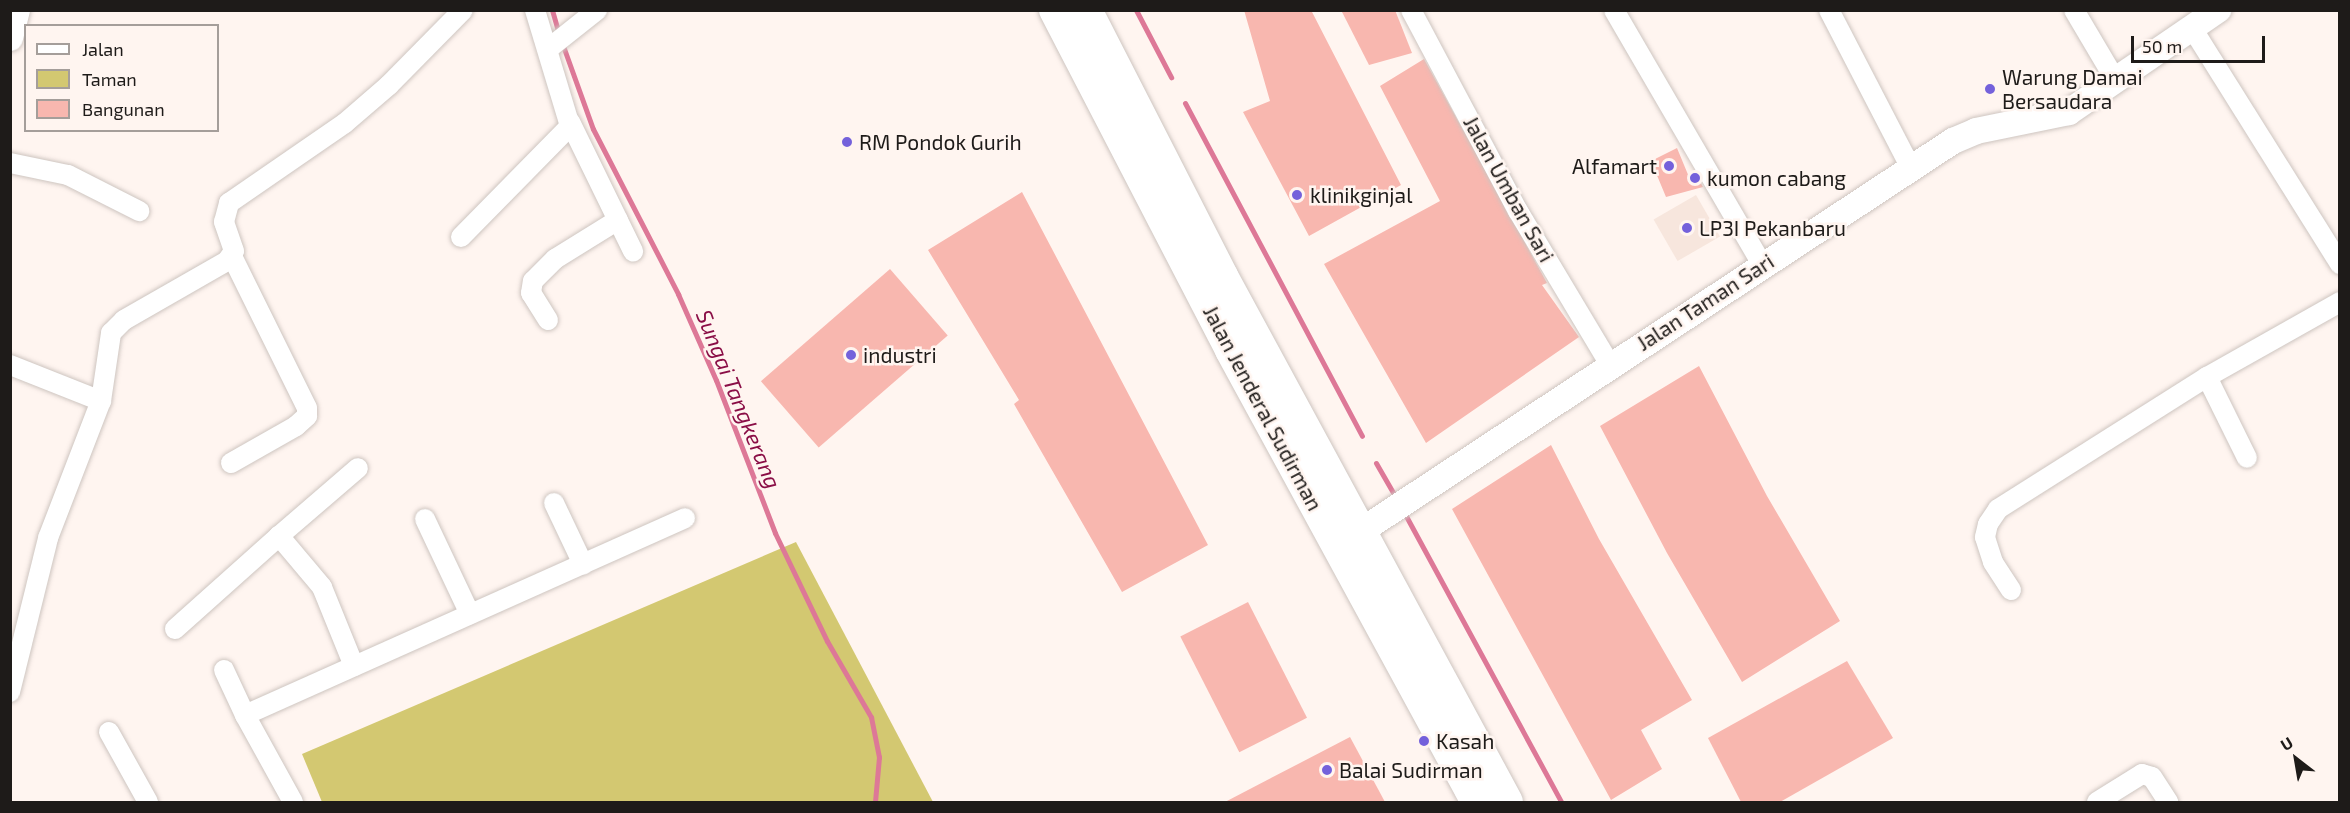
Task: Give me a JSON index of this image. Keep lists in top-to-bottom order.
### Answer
{
  "streets": {
    "main road": ["Jalan Jenderal Sudirman"],
    "street": ["Jalan Umban Sari", "Jalan Taman Sari"]
  },
  "crossings": [
    ["Jalan Umban Sari", "Jalan Taman Sari"],
    ["Jalan Taman Sari", "Jalan Jenderal Sudirman"]
  ],
  "water": ["Sungai Tangkerang"],
  "places": [
    "Warung Damai Bersaudara",
    "RM Pondok Gurih",
    "Alfamart",
    "kumon cabang",
    "klinikginjal",
    "LP3I Pekanbaru",
    "industri",
    "Kasah",
    "Balai Sudirman"
  ],
  "legend": ["Jalan", "Taman", "Bangunan"],
  "scale_bar": "50 m",
  "north": "top left"
}
